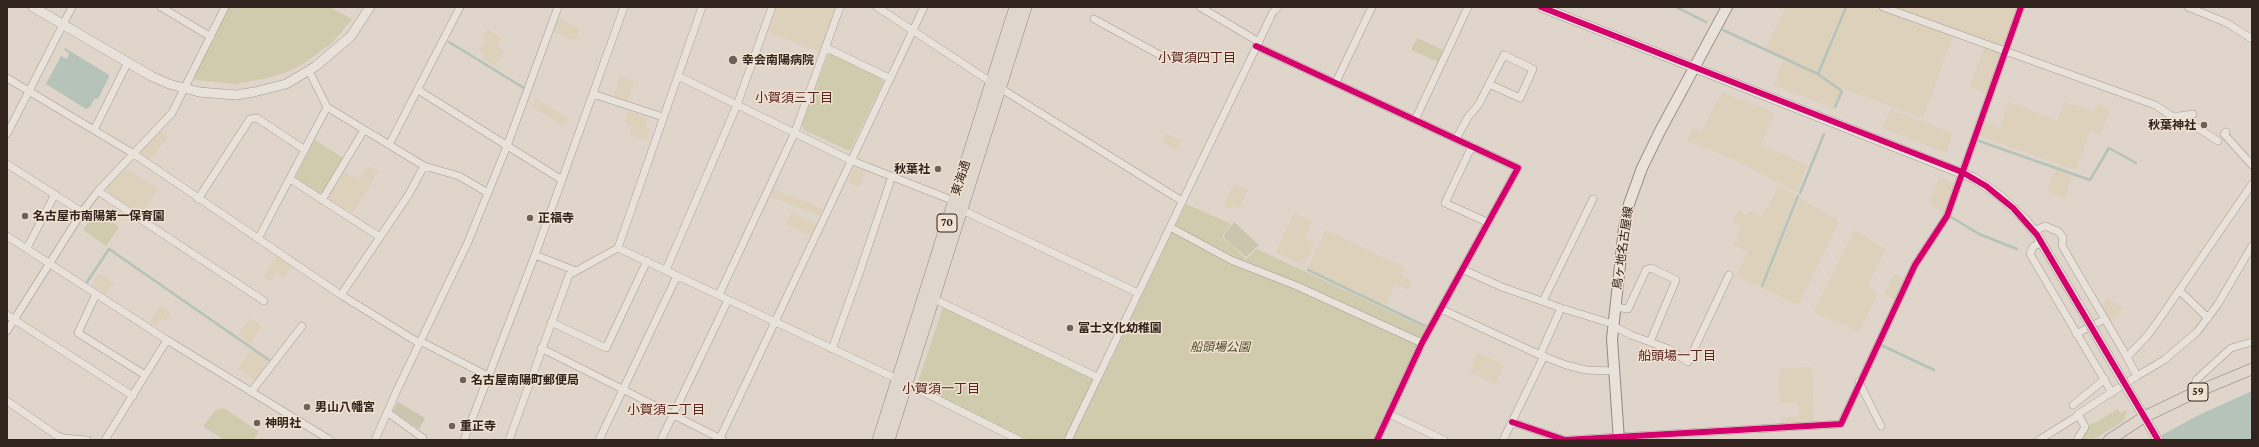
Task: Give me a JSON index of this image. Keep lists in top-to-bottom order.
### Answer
{
  "streets": {
    "main road": [
      "東海通",
      "70",
      "鳥ヶ地名古屋線",
      "59"
    ]
  },
  "districts": [
    "小賀須四丁目",
    "小賀須三丁目",
    "船頭場一丁目",
    "小賀須一丁目",
    "小賀須二丁目"
  ],
  "parks": ["船頭場公園"],
  "places": [
    "幸会南陽病院",
    "秋葉神社",
    "秋葉社",
    "名古屋市南陽第一保育園",
    "正福寺",
    "富士文化幼稚園",
    "名古屋南陽町郵便局",
    "男山八幡宮",
    "神明社",
    "重正寺"
  ]
}
